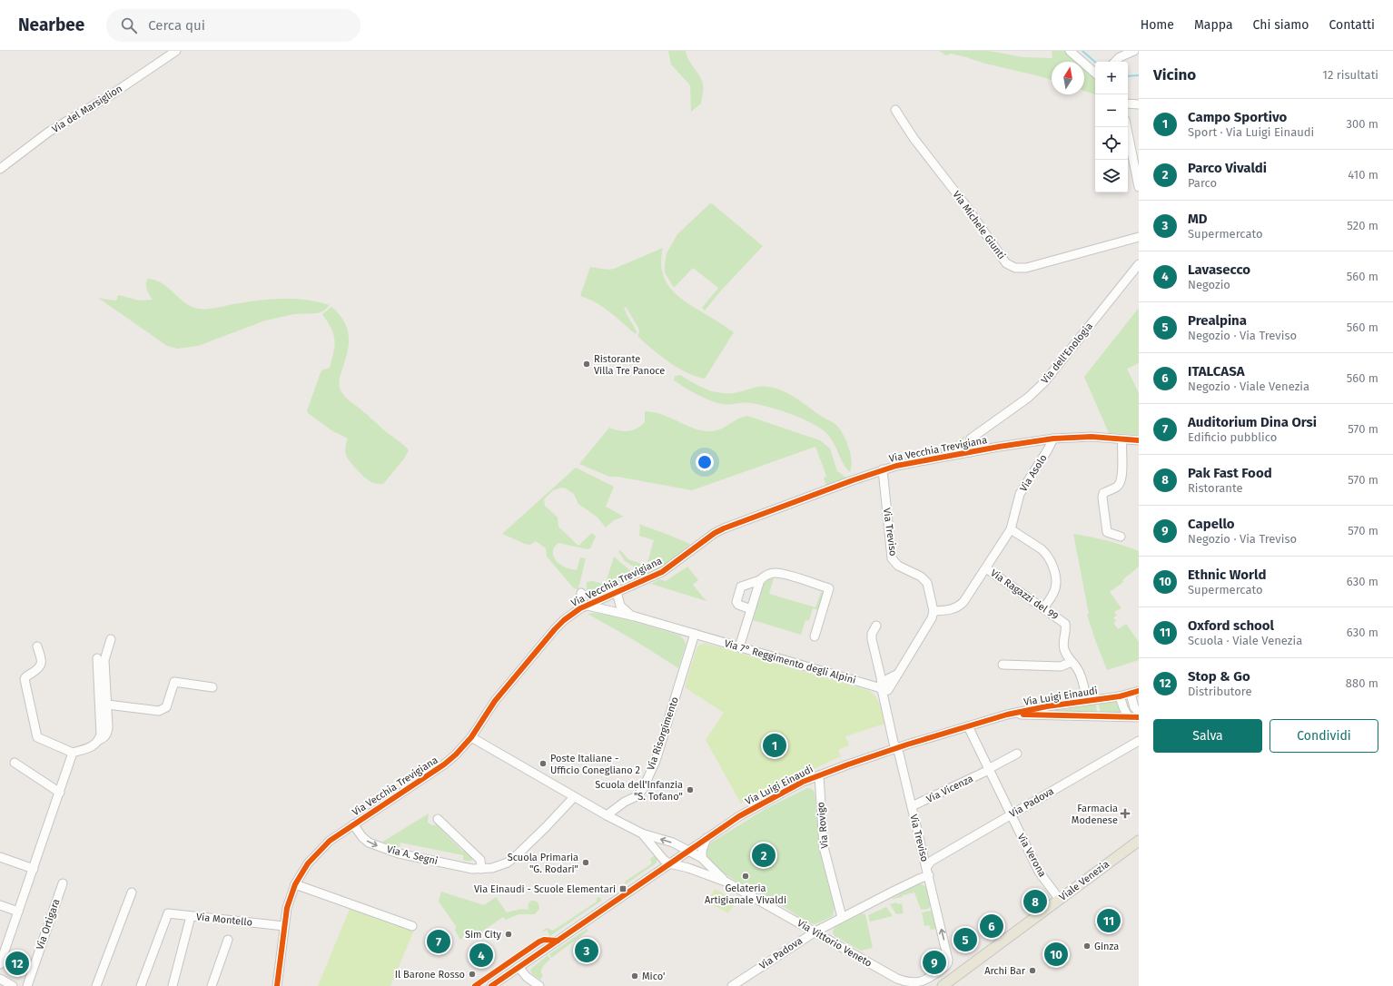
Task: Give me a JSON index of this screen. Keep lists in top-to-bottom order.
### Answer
{
  "streets": {
    "main road": ["Viale Venezia"],
    "street": [
      "Via del Marsiglion",
      "Via Michele Giunti",
      "Via dell'Enologia",
      "Via Vecchia Trevigiana",
      "Via Asolo",
      "Via Treviso",
      "Via Ragazzi del 99",
      "Via 7° Reggimento degli Alpini",
      "Via Luigi Einaudi",
      "Via Risorgimento",
      "Via Vicenza",
      "Via Padova",
      "Via Rovigo",
      "Via A. Segni",
      "Via Verona",
      "Via Montello",
      "Via Ortigara",
      "Via Vittorio Veneto"
    ]
  },
  "crossings": [
    ["Via dell'Enologia", "Via Vecchia Trevigiana"],
    ["Via Vecchia Trevigiana", "Via Asolo"],
    ["Via Vecchia Trevigiana", "Via Treviso"],
    ["Via Vecchia Trevigiana", "Via 7° Reggimento degli Alpini"],
    ["Via Vecchia Trevigiana", "Via A. Segni"],
    ["Via Vecchia Trevigiana", "Via Montello"],
    ["Via Vecchia Trevigiana", "Via Vittorio Veneto"],
    ["Via Asolo", "Via Treviso"],
    ["Via Asolo", "Via Ragazzi del 99"],
    ["Via Treviso", "Via 7° Reggimento degli Alpini"],
    ["Via Treviso", "Via Luigi Einaudi"],
    ["Via Treviso", "Via Vicenza"],
    ["Via Treviso", "Via Padova"],
    ["Via Treviso", "Via Vittorio Veneto"],
    ["Via Ragazzi del 99", "Via Luigi Einaudi"],
    ["Via 7° Reggimento degli Alpini", "Via Risorgimento"],
    ["Via Luigi Einaudi", "Via Rovigo"],
    ["Via Luigi Einaudi", "Via Verona"],
    ["Via Luigi Einaudi", "Via Vittorio Veneto"],
    ["Via Risorgimento", "Via Vittorio Veneto"],
    ["Via Vicenza", "Via Verona"],
    ["Via Padova", "Via Rovigo"],
    ["Via Padova", "Via Verona"],
    ["Via Padova", "Via Vittorio Veneto"],
    ["Via A. Segni", "Via Vittorio Veneto"],
    ["Via Verona", "Viale Venezia"]
  ],
  "places": {
    "other": [
      "Ristorante Villa Tre Panoce",
      "Poste Italiane - Ufficio Conegliano 2",
      "Scuola dell'Infanzia \"S. Tofano\"",
      "Scuola Primaria \"G. Rodari\"",
      "Gelateria Artigianale Vivaldi",
      "Sim City",
      "Ginza",
      "Archi Bar",
      "Il Barone Rosso",
      "Mico'"
    ],
    "health": ["Farmacia Modenese"],
    "transit": ["Via Einaudi - Scuole Elementari"]
  },
  "north": "top",
  "page": {
    "header": "Nearbee",
    "search": "Cerca qui",
    "nav": [
      "Home",
      "Mappa",
      "Chi siamo",
      "Contatti"
    ],
    "heading": ["Vicino", "12 risultati"],
    "map_buttons": ["+", "−"],
    "list": [
      {
        "mark": "1",
        "name": "Campo Sportivo",
        "note": "Sport · Via Luigi Einaudi",
        "value": "300 m"
      },
      {
        "mark": "2",
        "name": "Parco Vivaldi",
        "note": "Parco",
        "value": "410 m"
      },
      {
        "mark": "3",
        "name": "MD",
        "note": "Supermercato",
        "value": "520 m"
      },
      {
        "mark": "4",
        "name": "Lavasecco",
        "note": "Negozio",
        "value": "560 m"
      },
      {
        "mark": "5",
        "name": "Prealpina",
        "note": "Negozio · Via Treviso",
        "value": "560 m"
      },
      {
        "mark": "6",
        "name": "ITALCASA",
        "note": "Negozio · Viale Venezia",
        "value": "560 m"
      },
      {
        "mark": "7",
        "name": "Auditorium Dina Orsi",
        "note": "Edificio pubblico",
        "value": "570 m"
      },
      {
        "mark": "8",
        "name": "Pak Fast Food",
        "note": "Ristorante",
        "value": "570 m"
      },
      {
        "mark": "9",
        "name": "Capello",
        "note": "Negozio · Via Treviso",
        "value": "570 m"
      },
      {
        "mark": "10",
        "name": "Ethnic World",
        "note": "Supermercato",
        "value": "630 m"
      },
      {
        "mark": "11",
        "name": "Oxford school",
        "note": "Scuola · Viale Venezia",
        "value": "630 m"
      },
      {
        "mark": "12",
        "name": "Stop & Go",
        "note": "Distributore",
        "value": "880 m"
      }
    ],
    "buttons": ["Salva", "Condividi"],
    "pins": [
      "1",
      "2",
      "8",
      "11",
      "6",
      "5",
      "7",
      "3",
      "10",
      "4",
      "9",
      "12"
    ]
  }
}
